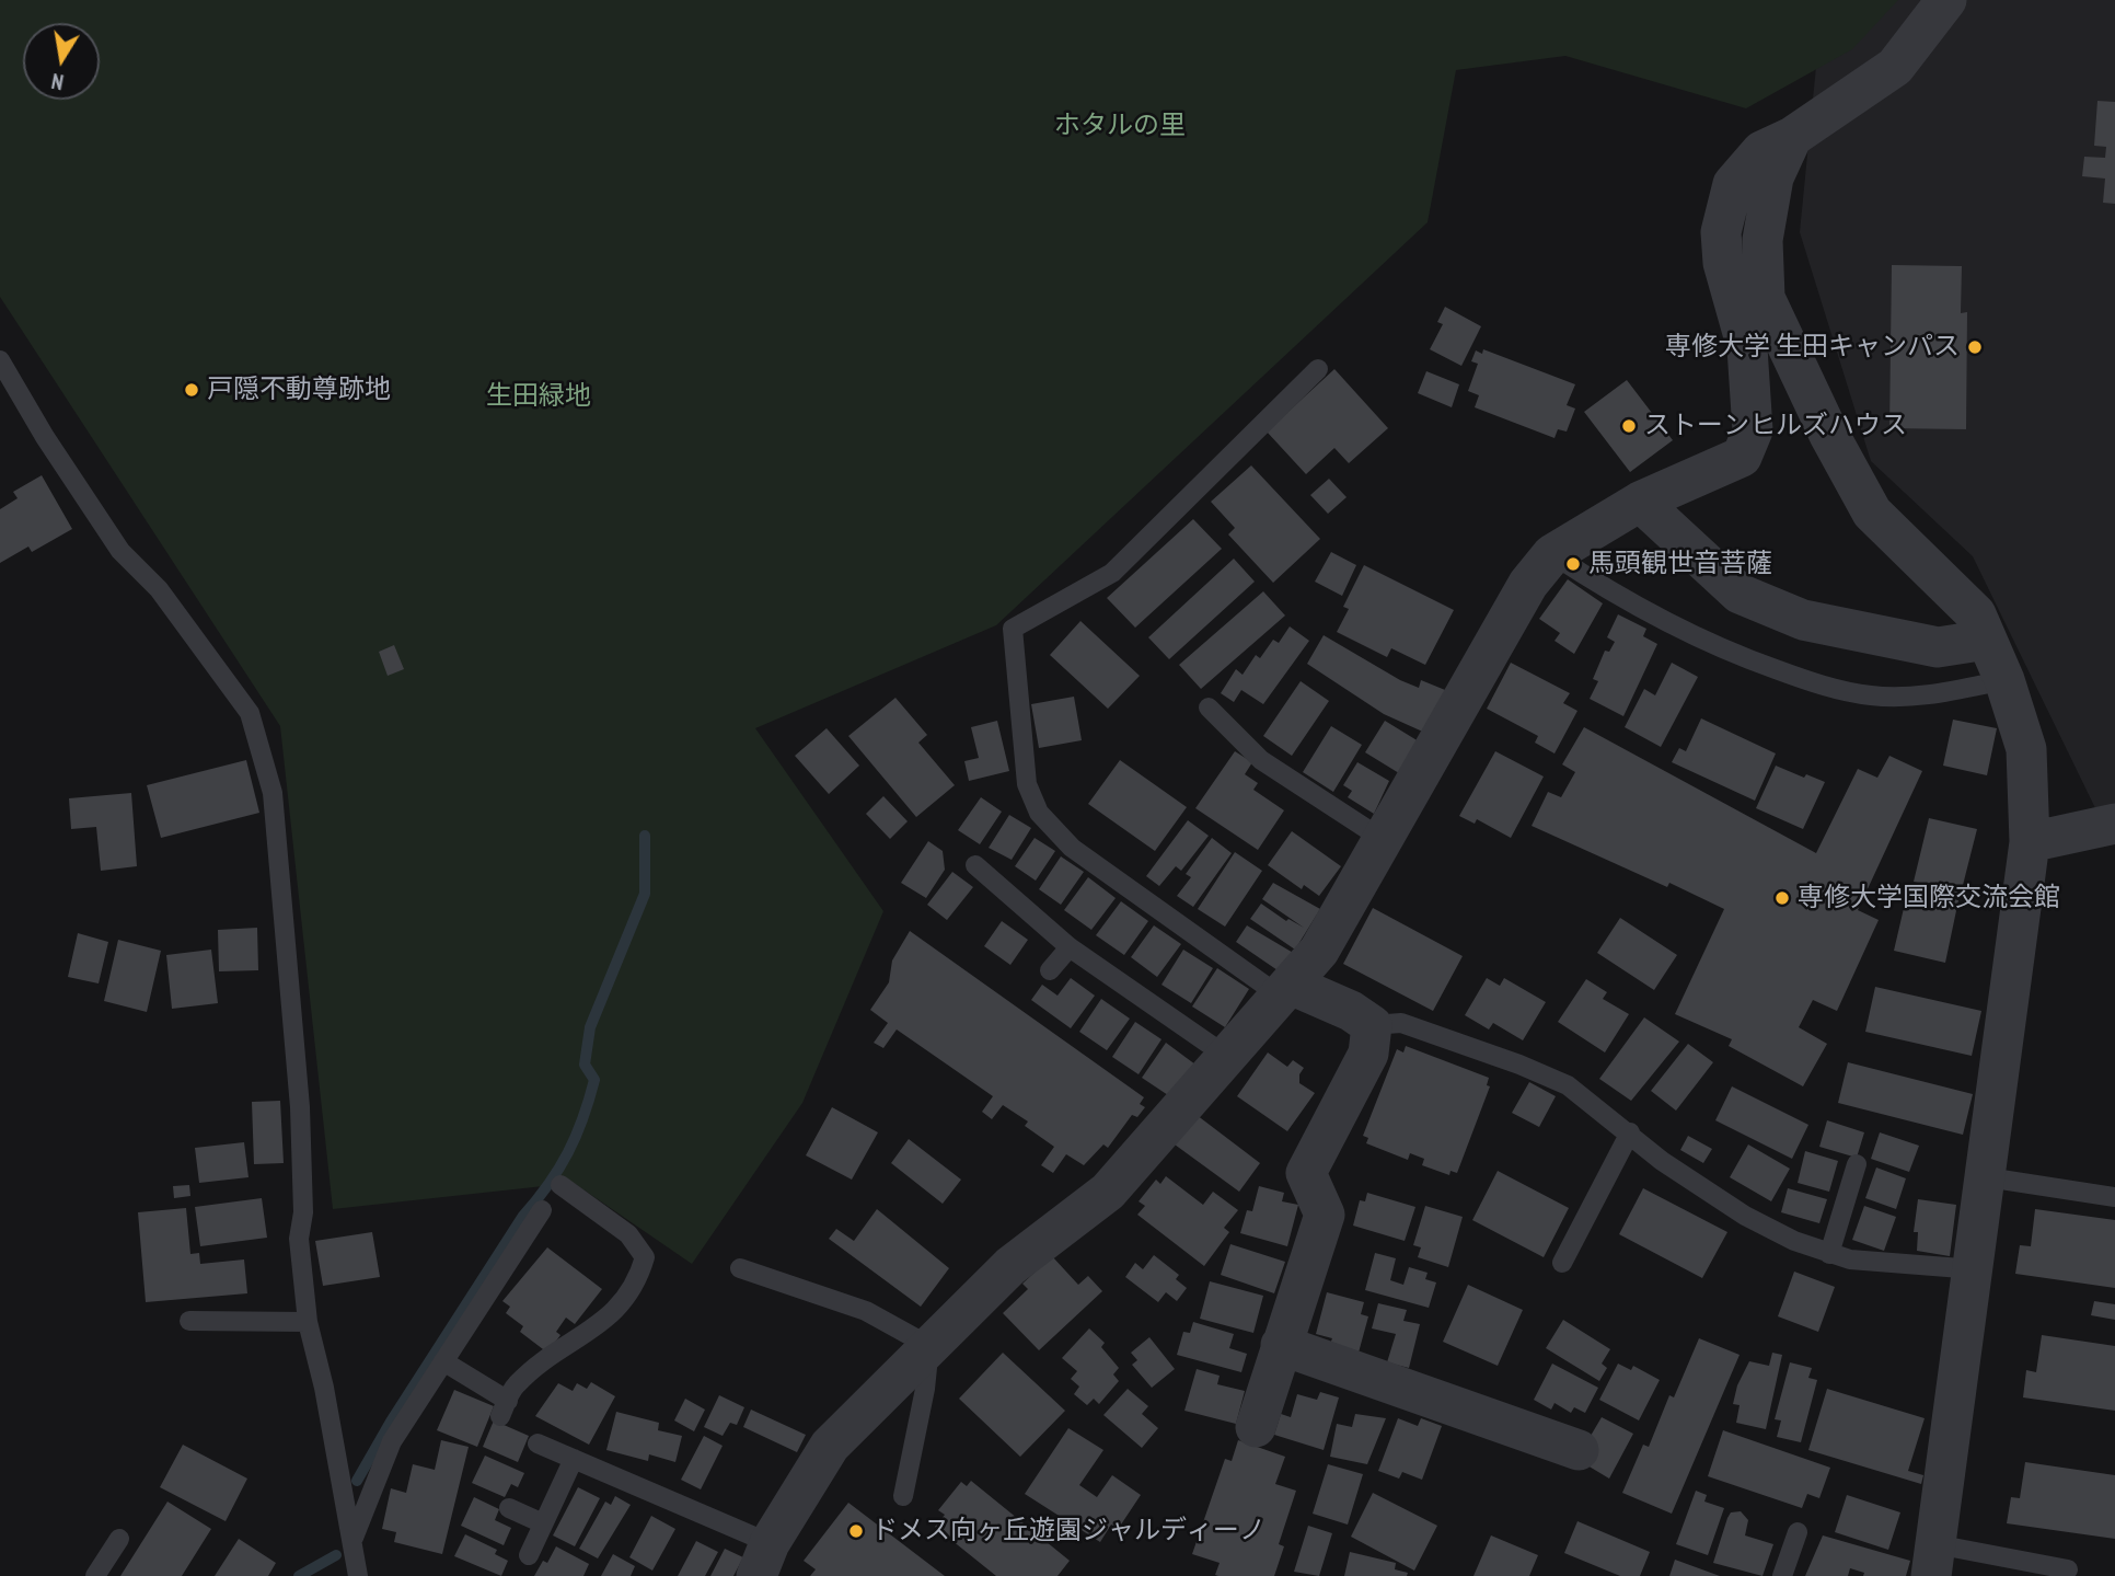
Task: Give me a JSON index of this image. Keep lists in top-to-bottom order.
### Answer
{
  "parks": ["ホタルの里", "生田緑地"],
  "places": [
    "専修大学 生田キャンパス",
    "戸隠不動尊跡地",
    "ストーンヒルズハウス",
    "馬頭観世音菩薩",
    "専修大学国際交流会館",
    "ドメス向ヶ丘遊園ジャルディーノ"
  ],
  "north": "bottom"
}
